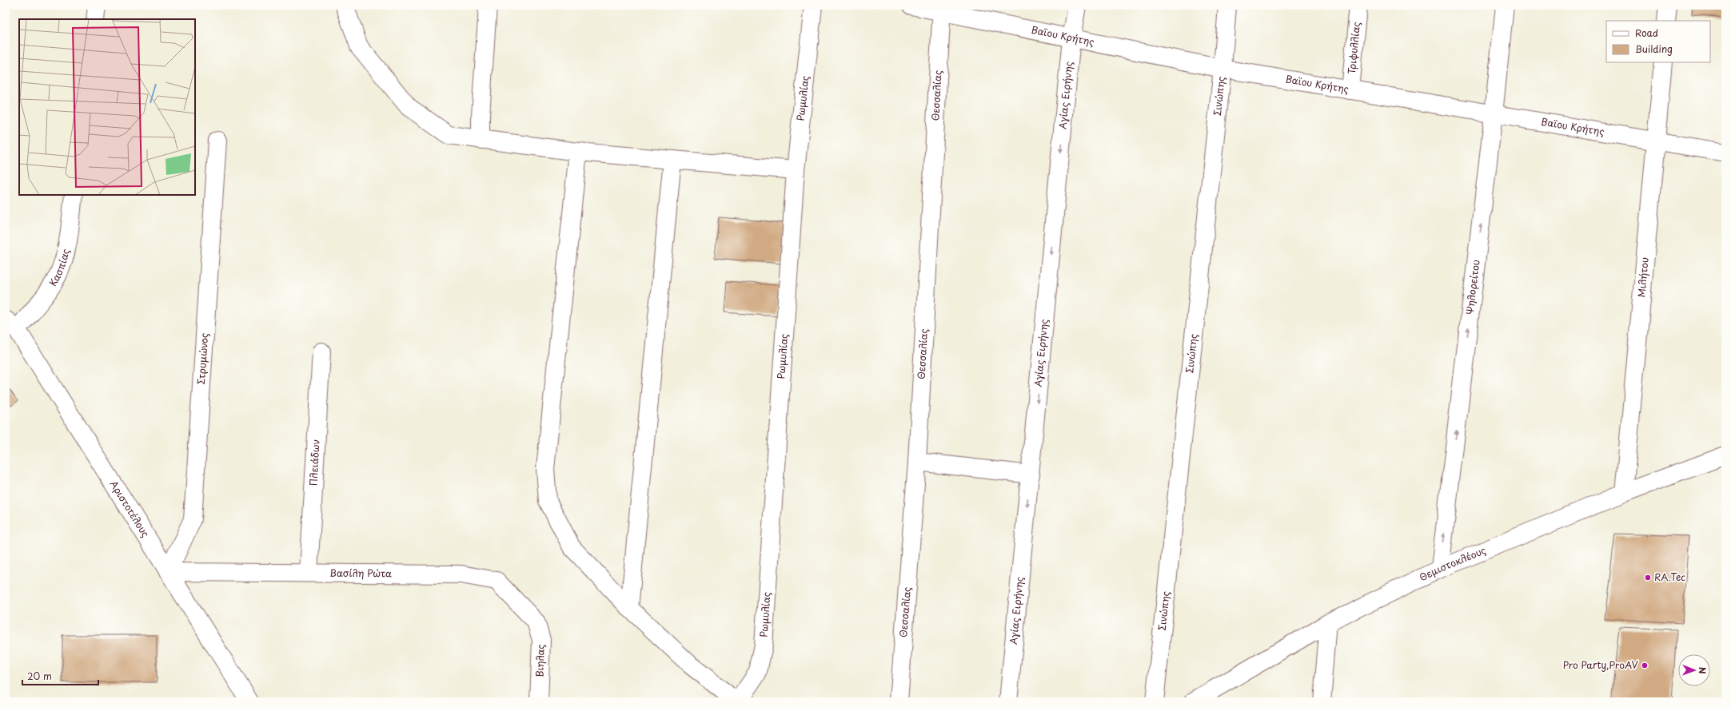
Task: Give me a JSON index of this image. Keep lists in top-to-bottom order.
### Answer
{
  "streets": {
    "street": [
      "Βαϊου Κρήτης",
      "Τριφυλλίας",
      "Θεσσαλίας",
      "Αγίας Ειρήνης",
      "Σινώπης",
      "Ρωμυλίας",
      "Κασπίας",
      "Μιλήτου",
      "Ψηλορείτου",
      "Στρυμώνος",
      "Πλειάδων",
      "Αριστοτέλους",
      "Θεμιστοκλέους",
      "Βασίλη Ρώτα",
      "Βιηλας"
    ]
  },
  "crossings": [
    ["Βαϊου Κρήτης", "Τριφυλλίας"],
    ["Βαϊου Κρήτης", "Θεσσαλίας"],
    ["Βαϊου Κρήτης", "Αγίας Ειρήνης"],
    ["Βαϊου Κρήτης", "Σινώπης"],
    ["Βαϊου Κρήτης", "Μιλήτου"],
    ["Βαϊου Κρήτης", "Ψηλορείτου"],
    ["Κασπίας", "Αριστοτέλους"],
    ["Μιλήτου", "Θεμιστοκλέους"],
    ["Ψηλορείτου", "Θεμιστοκλέους"],
    ["Στρυμώνος", "Αριστοτέλους"],
    ["Στρυμώνος", "Βασίλη Ρώτα"],
    ["Πλειάδων", "Βασίλη Ρώτα"],
    ["Αριστοτέλους", "Βασίλη Ρώτα"],
    ["Βασίλη Ρώτα", "Βιηλας"]
  ],
  "one_way": ["Αγίας Ειρήνης", "Ψηλορείτου"],
  "places": ["RA.Tec", "Pro Party,ProAV"],
  "legend": ["Road", "Building"],
  "scale_bar": "20 m",
  "north": "right"
}
